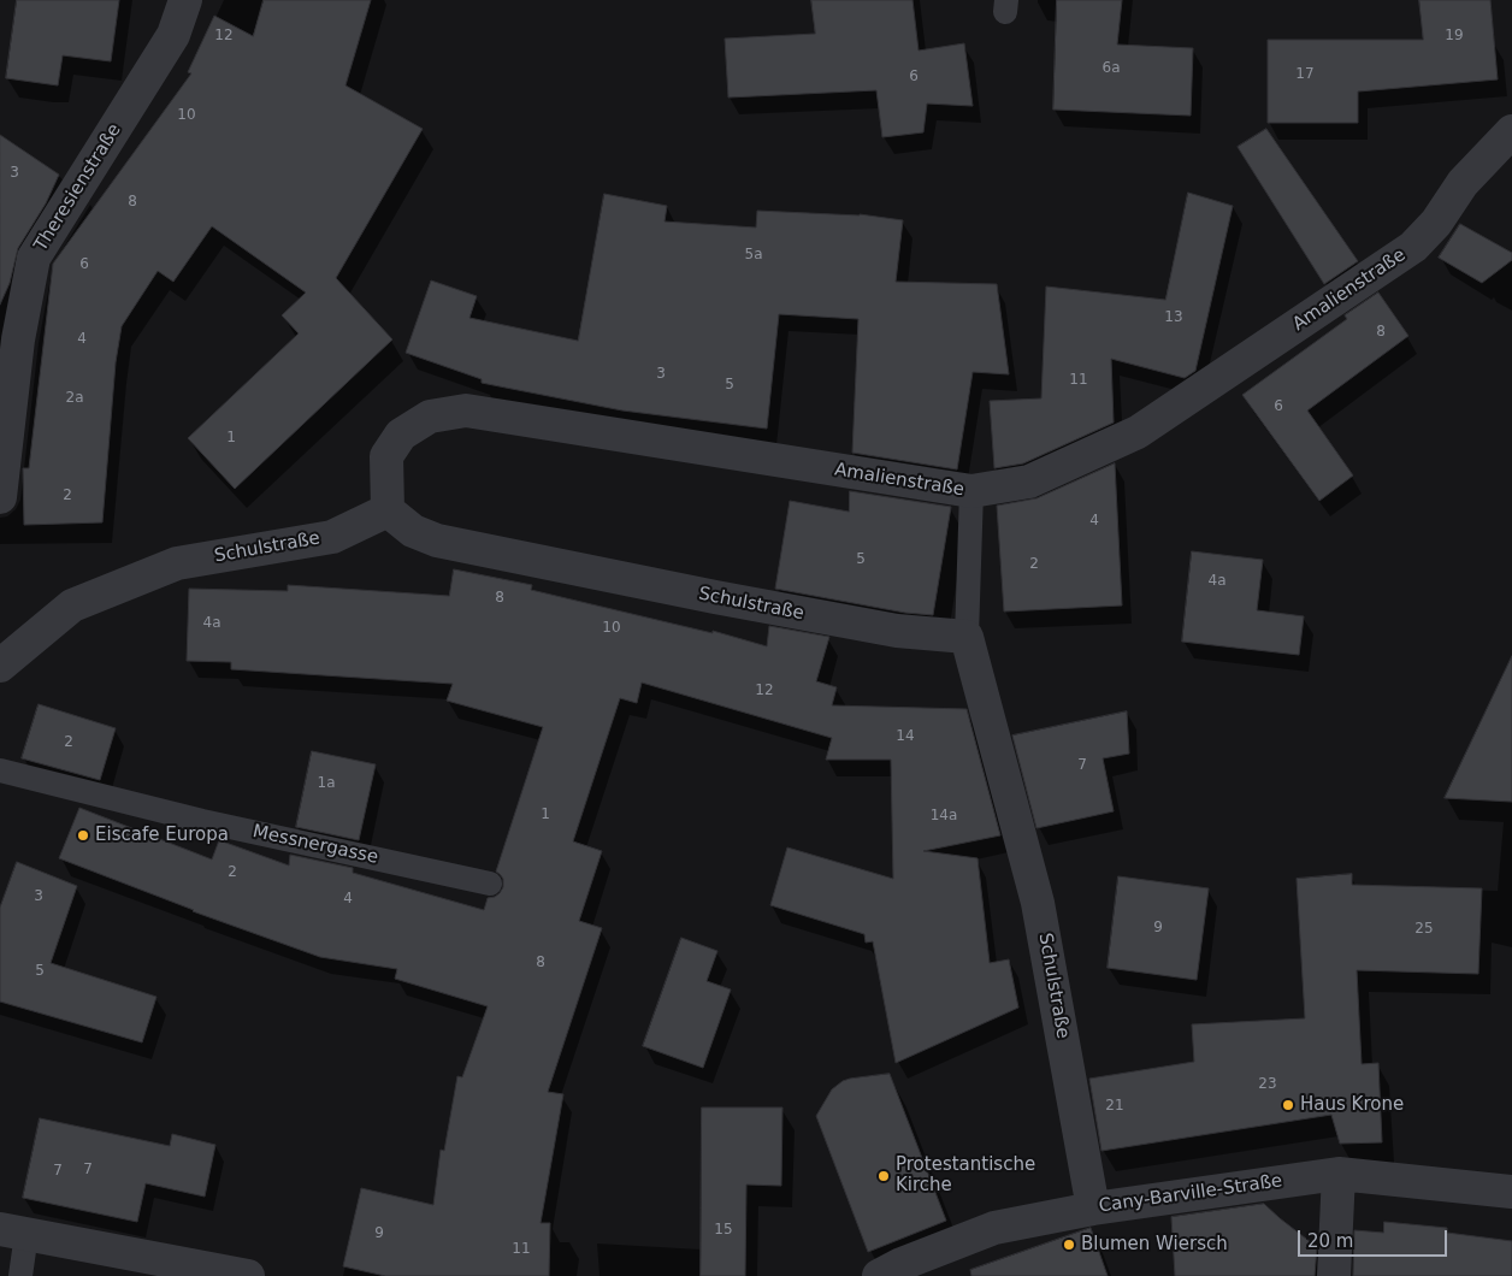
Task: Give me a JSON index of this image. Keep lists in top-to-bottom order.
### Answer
{
  "streets": {
    "street": [
      "Theresienstraße",
      "Amalienstraße",
      "Schulstraße",
      "Cany-Barville-Straße"
    ],
    "lane": ["Messnergasse"]
  },
  "crossings": [
    ["Amalienstraße", "Schulstraße"],
    ["Schulstraße", "Cany-Barville-Straße"]
  ],
  "places": [
    "Eiscafe Europa",
    "Haus Krone",
    "Protestantische Kirche",
    "Blumen Wiersch"
  ],
  "house_numbers": [
    "12",
    "19",
    "6a",
    "17",
    "6",
    "10",
    "3",
    "8",
    "5a",
    "6",
    "13",
    "8",
    "4",
    "3",
    "11",
    "5",
    "2a",
    "6",
    "1",
    "2",
    "4",
    "5",
    "2",
    "4a",
    "8",
    "4a",
    "10",
    "12",
    "14",
    "2",
    "7",
    "1a",
    "1",
    "14a",
    "2",
    "3",
    "4",
    "9",
    "25",
    "8",
    "5",
    "23",
    "21",
    "7",
    "7",
    "15",
    "9",
    "11"
  ],
  "scale_bar": "20 m"
}
